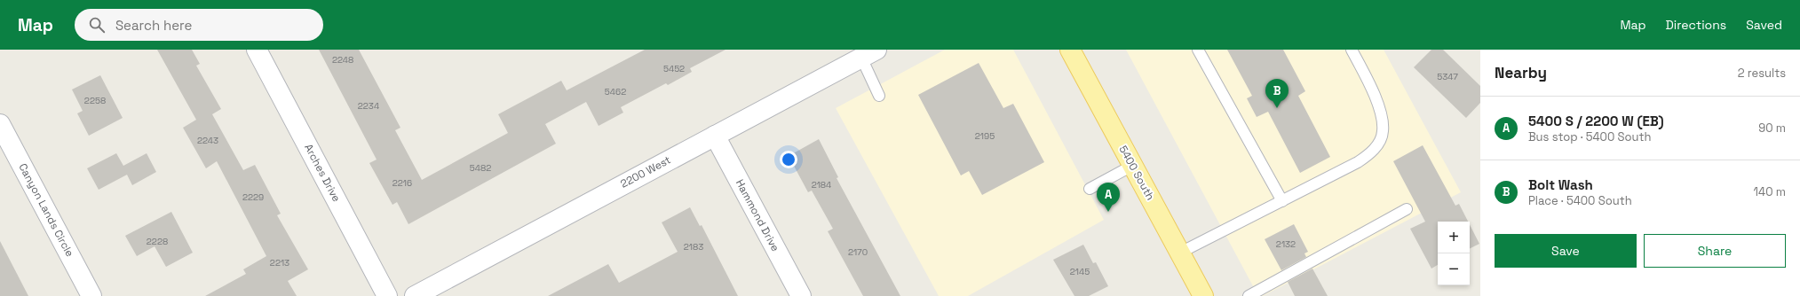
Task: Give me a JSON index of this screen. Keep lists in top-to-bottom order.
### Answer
{
  "streets": {
    "main road": ["5400 South"],
    "street": [
      "2200 West",
      "Arches Drive",
      "Canyon Lands Circle",
      "Hammond Drive"
    ]
  },
  "crossings": [
    ["2200 West", "Hammond Drive"]
  ],
  "house_numbers": [
    "2248",
    "5452",
    "5347",
    "5462",
    "2258",
    "2234",
    "2195",
    "2243",
    "5482",
    "2216",
    "2184",
    "2229",
    "2228",
    "2132",
    "2183",
    "2170",
    "2213",
    "2145"
  ],
  "page": {
    "header": "Map",
    "search": "Search here",
    "nav": ["Map", "Directions", "Saved"],
    "heading": ["Nearby", "2 results"],
    "pins": ["B", "A"],
    "list": [
      {
        "mark": "A",
        "name": "5400 S / 2200 W (EB)",
        "note": "Bus stop · 5400 South",
        "value": "90 m"
      },
      {
        "mark": "B",
        "name": "Bolt Wash",
        "note": "Place · 5400 South",
        "value": "140 m"
      }
    ],
    "map_buttons": ["+", "−"],
    "buttons": ["Save", "Share"]
  }
}
